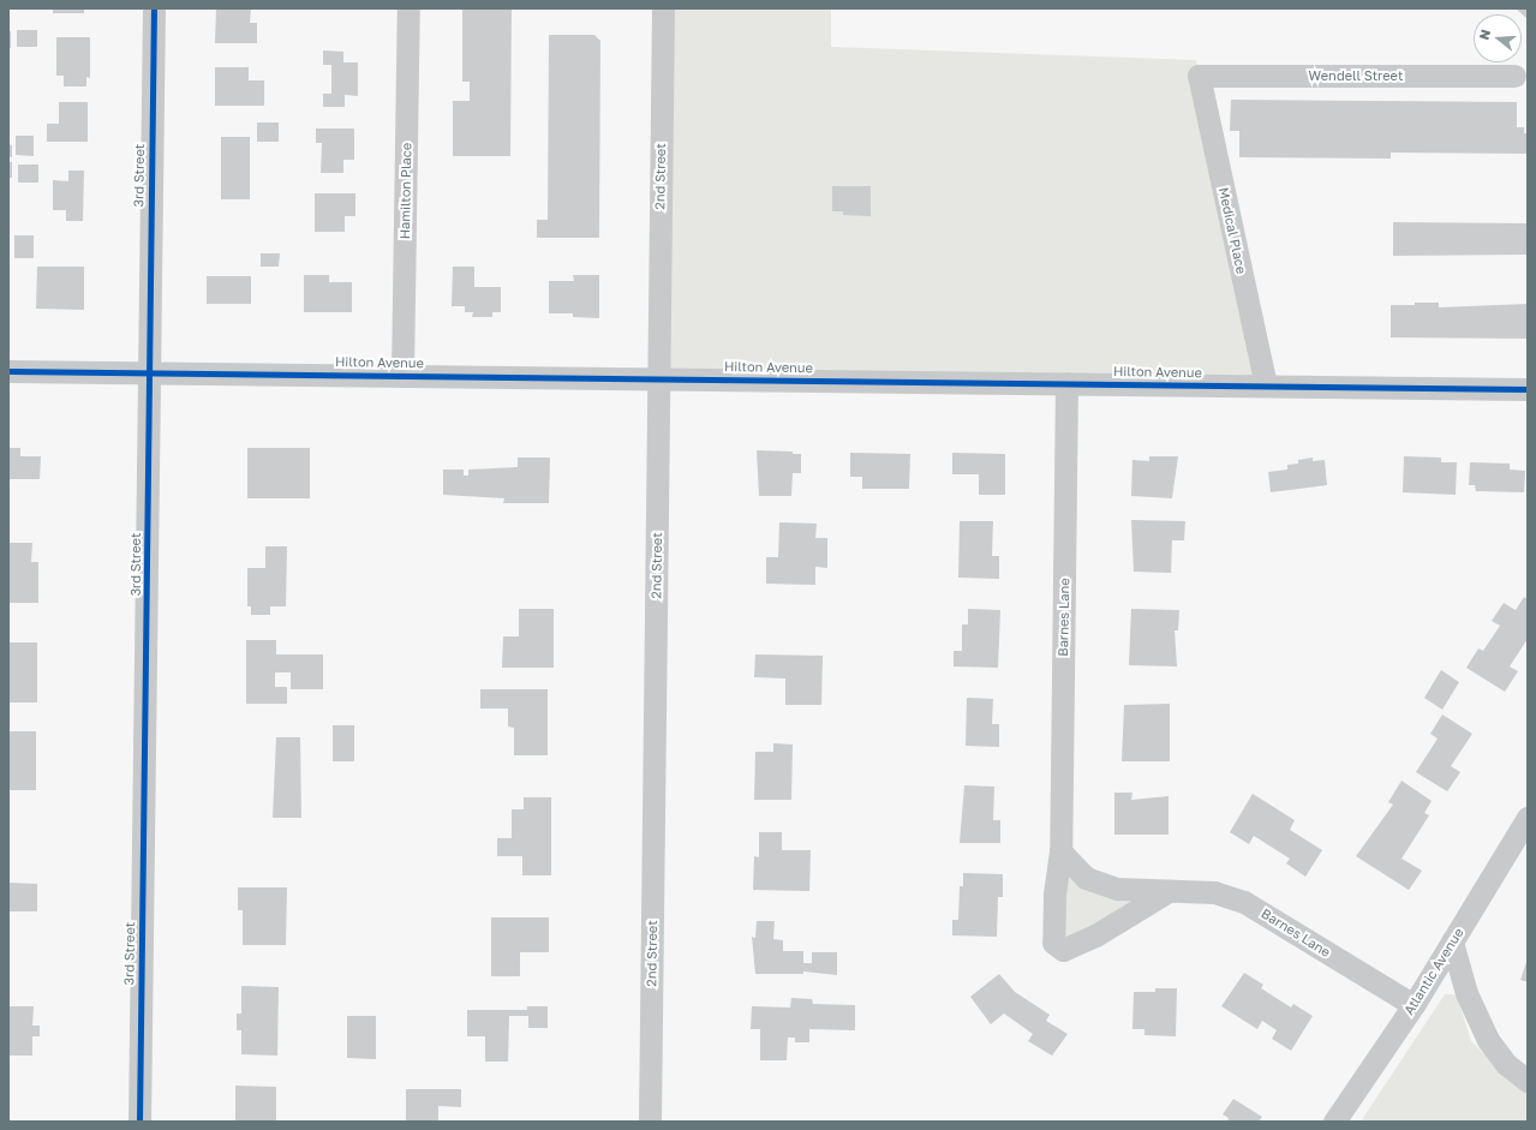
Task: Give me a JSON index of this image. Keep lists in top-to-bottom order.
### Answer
{
  "streets": {
    "street": [
      "Wendell Street",
      "3rd Street",
      "2nd Street",
      "Hamilton Place",
      "Medical Place",
      "Hilton Avenue",
      "Barnes Lane",
      "Atlantic Avenue"
    ]
  },
  "crossings": [
    ["Wendell Street", "Medical Place"],
    ["3rd Street", "Hilton Avenue"],
    ["2nd Street", "Hilton Avenue"],
    ["Hamilton Place", "Hilton Avenue"],
    ["Medical Place", "Hilton Avenue"],
    ["Hilton Avenue", "Barnes Lane"],
    ["Barnes Lane", "Atlantic Avenue"]
  ],
  "north": "left"
}
